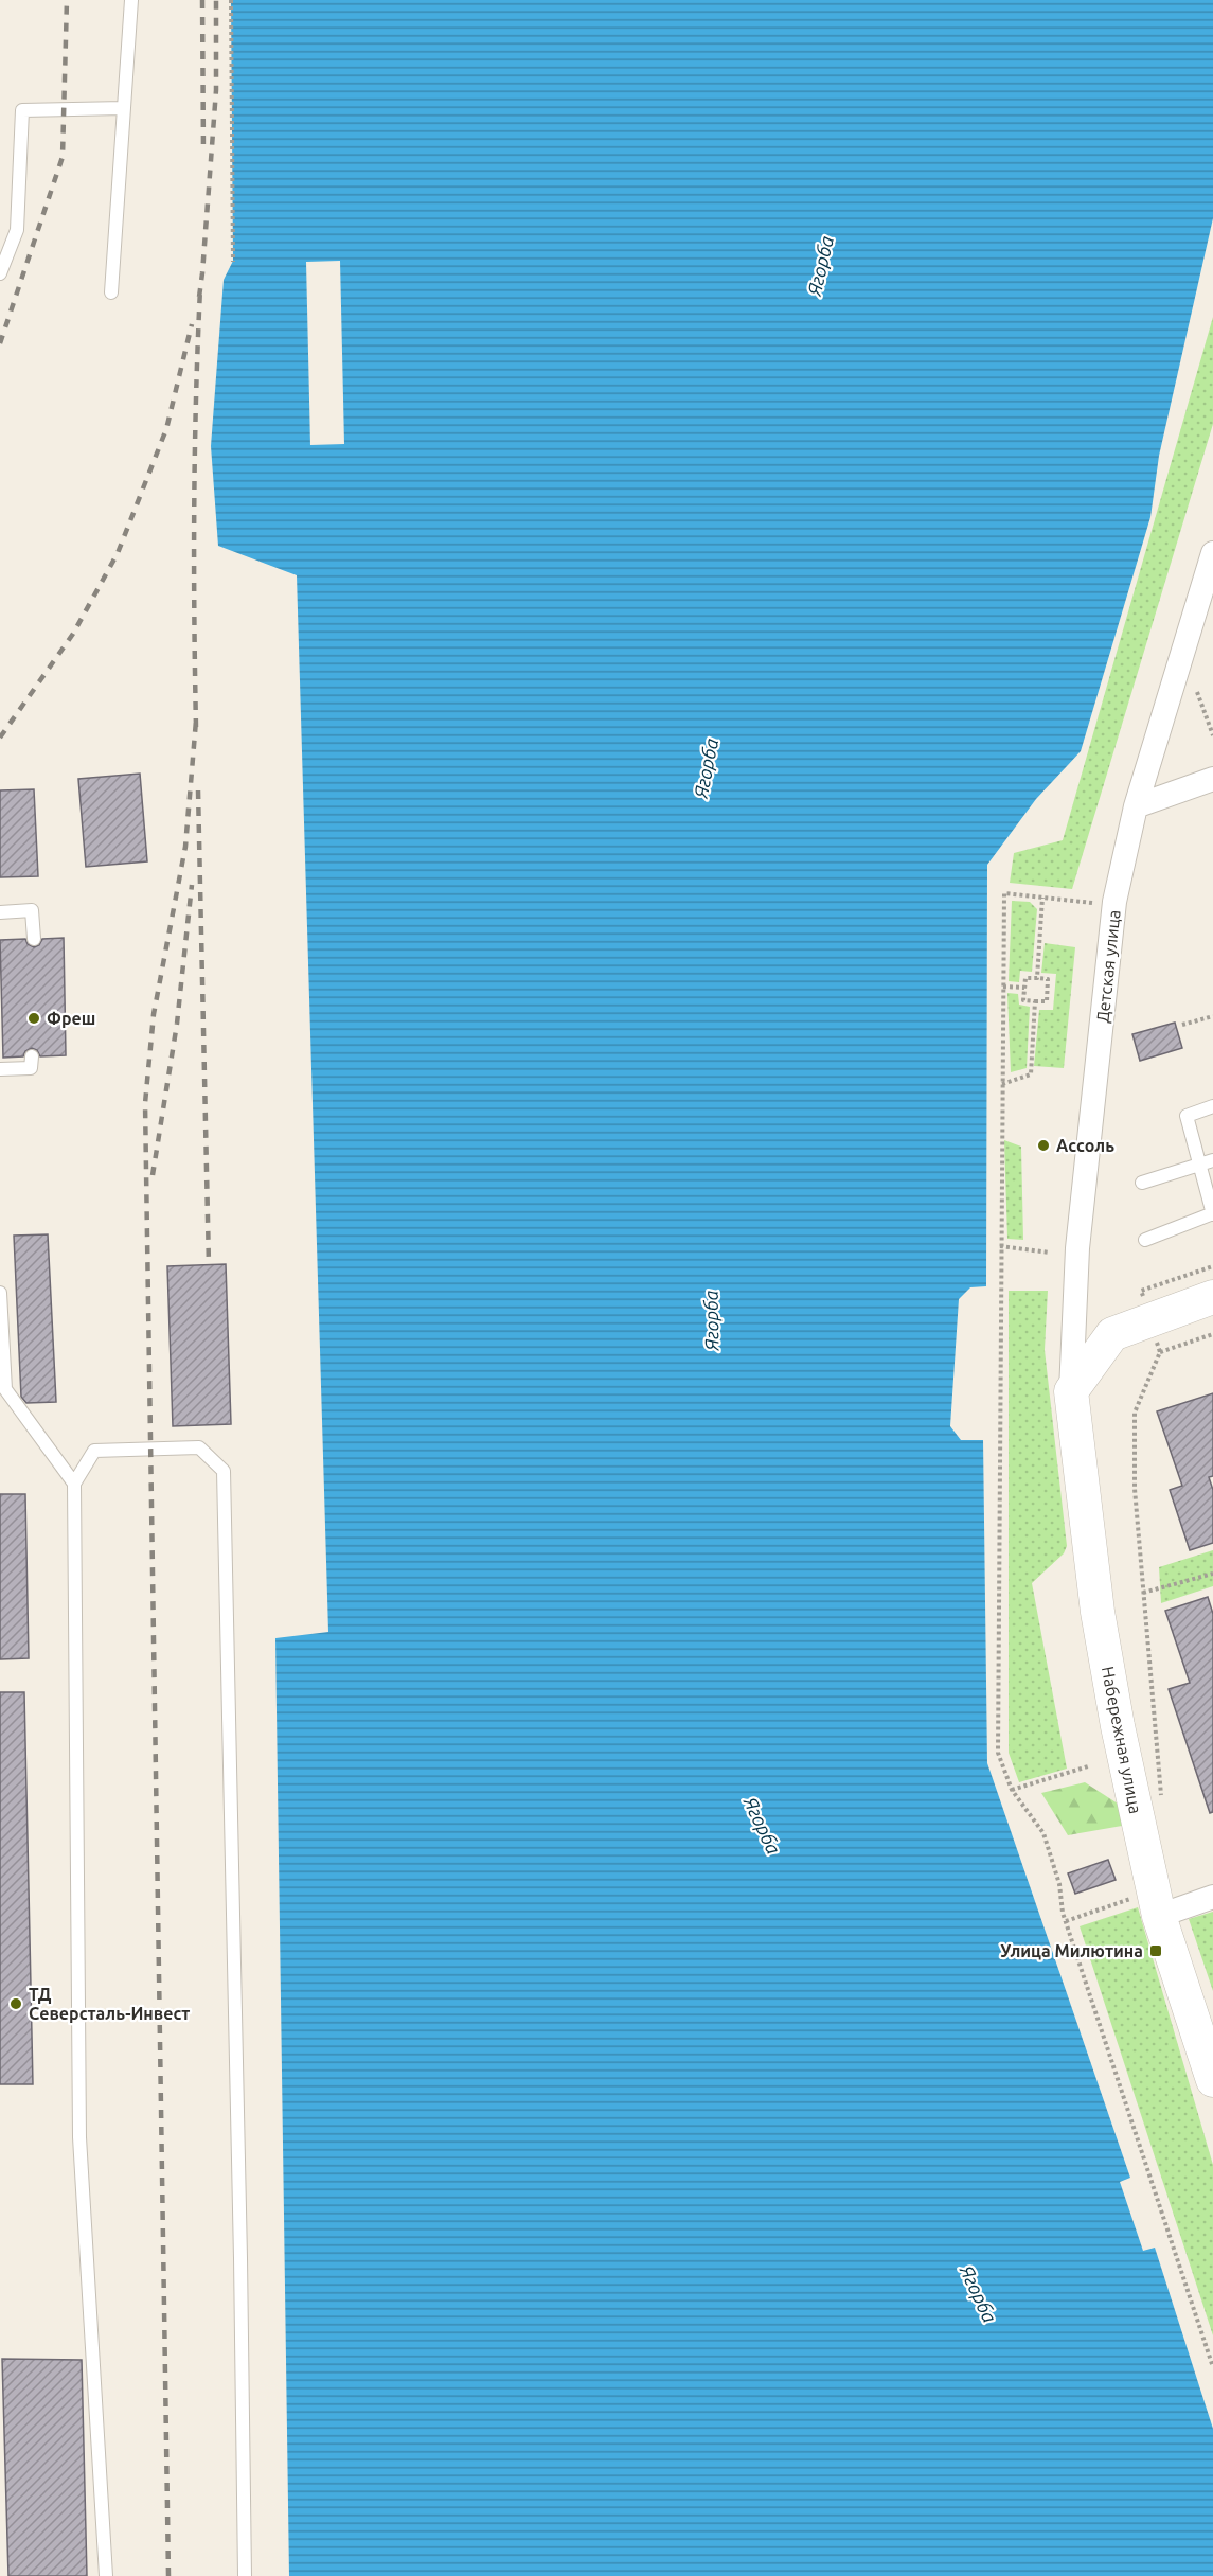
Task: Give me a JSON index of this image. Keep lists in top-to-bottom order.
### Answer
{
  "streets": {
    "main road": ["Набережная улица"],
    "street": ["Детская улица"]
  },
  "crossings": [
    ["Детская улица", "Набережная улица"]
  ],
  "water": ["Ягорба"],
  "places": {
    "other": ["Фреш", "Ассоль", "ТД Северсталь-Инвест"],
    "transit": ["Улица Милютина"]
  }
}
